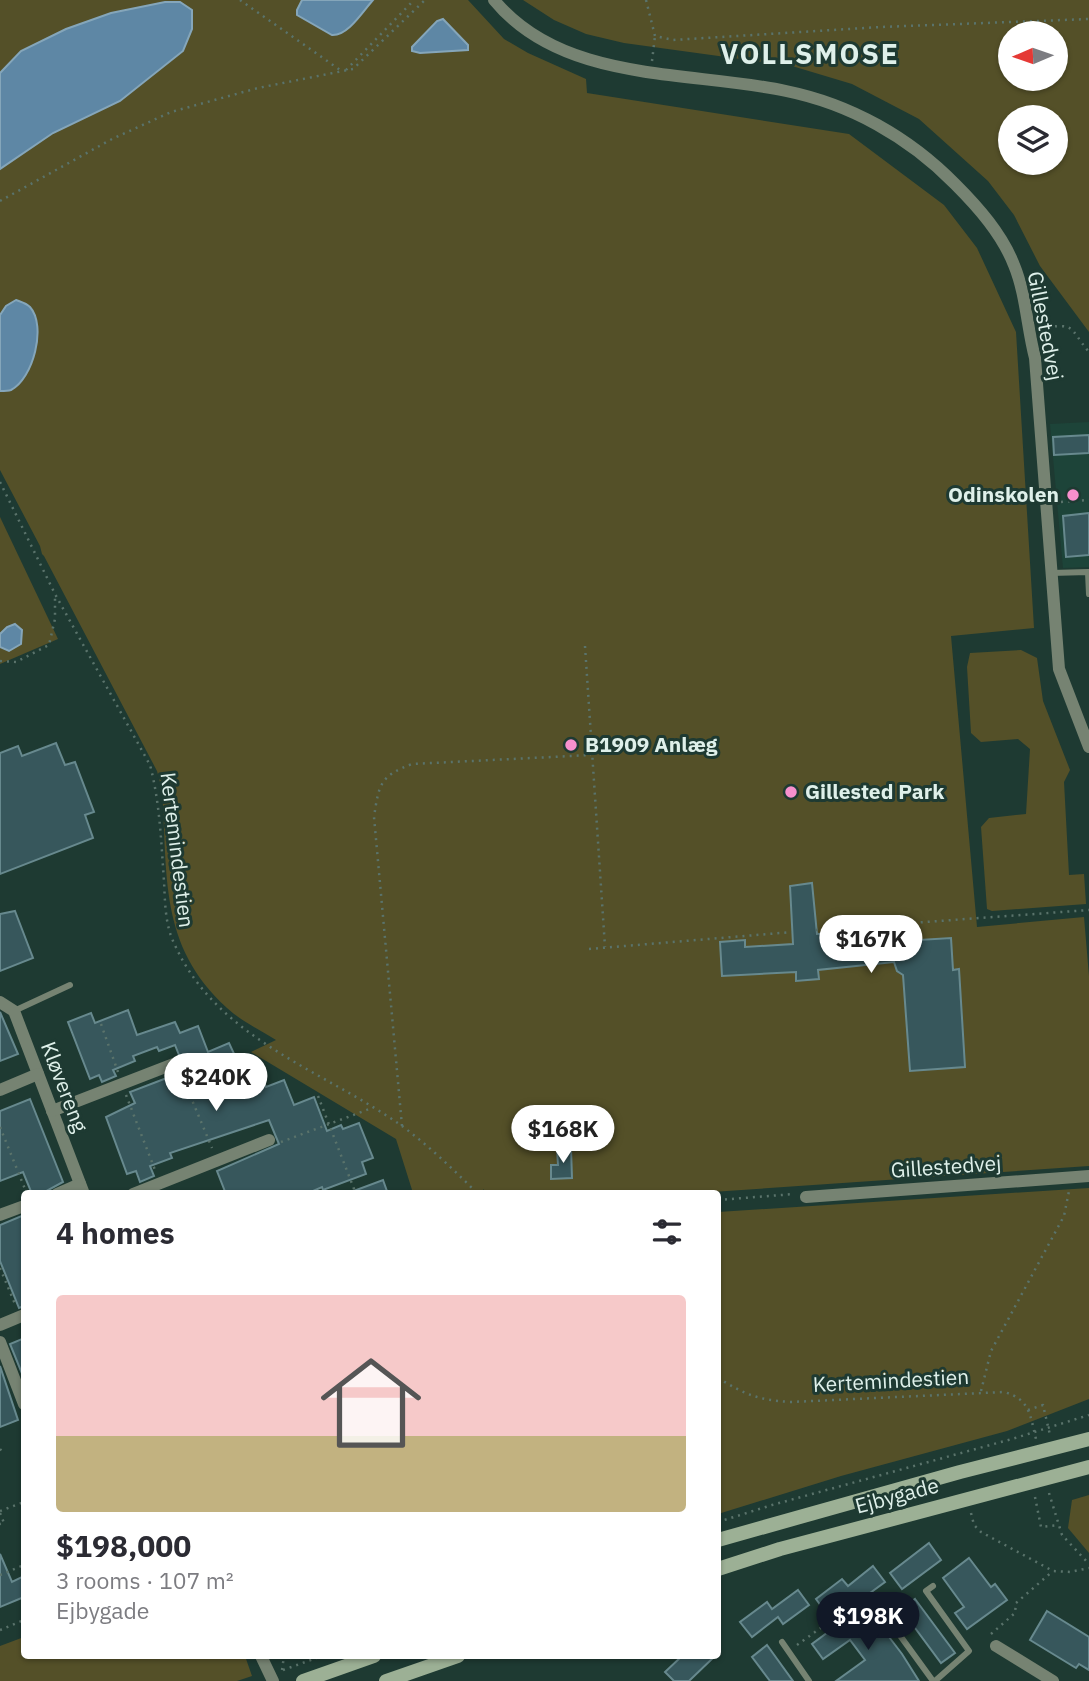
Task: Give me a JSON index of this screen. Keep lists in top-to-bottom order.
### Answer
{
  "streets": {
    "main road": ["Ejbygade"],
    "street": ["Gillestedvej", "Kløvereng"],
    "path": ["Kertemindestien"]
  },
  "districts": ["VOLLSMOSE"],
  "places": ["Odinskolen", "B1909 Anlæg", "Gillested Park"],
  "north": "left",
  "page": {
    "price": [
      "$167K",
      "$240K",
      "$168K",
      "$198K"
    ],
    "heading": "4 homes",
    "list": [
      {
        "name": "$198,000",
        "note": "3 rooms · 107 m² · Ejbygade"
      }
    ]
  }
}
